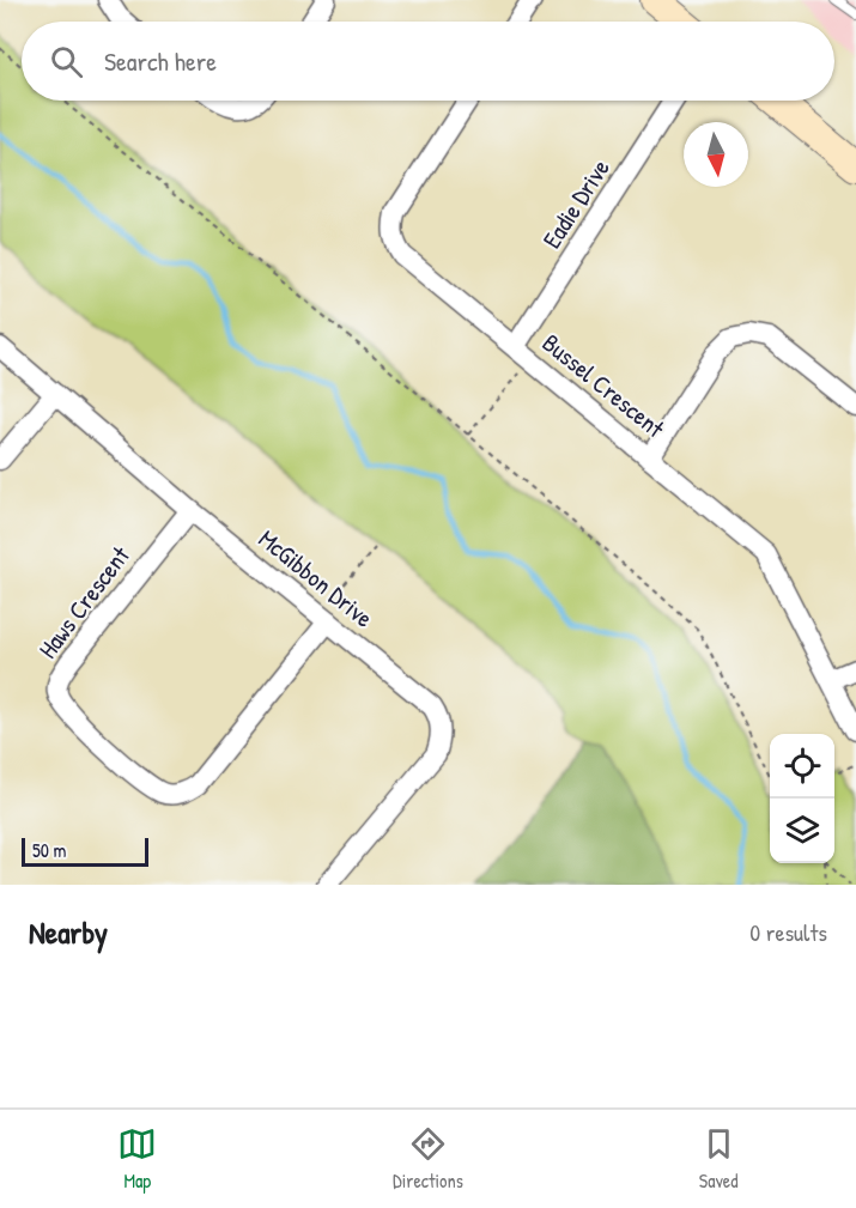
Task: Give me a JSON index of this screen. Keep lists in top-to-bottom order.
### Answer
{
  "streets": {
    "street": [
      "Eadie Drive",
      "Bussel Crescent",
      "McGibbon Drive",
      "Haws Crescent"
    ]
  },
  "crossings": [
    ["Eadie Drive", "Bussel Crescent"],
    ["McGibbon Drive", "Haws Crescent"]
  ],
  "scale_bar": "50 m",
  "north": "bottom",
  "page": {
    "search": "Search here",
    "scale": "50 m",
    "heading": ["Nearby", "0 results"],
    "nav": ["Map", "Directions", "Saved"]
  }
}
